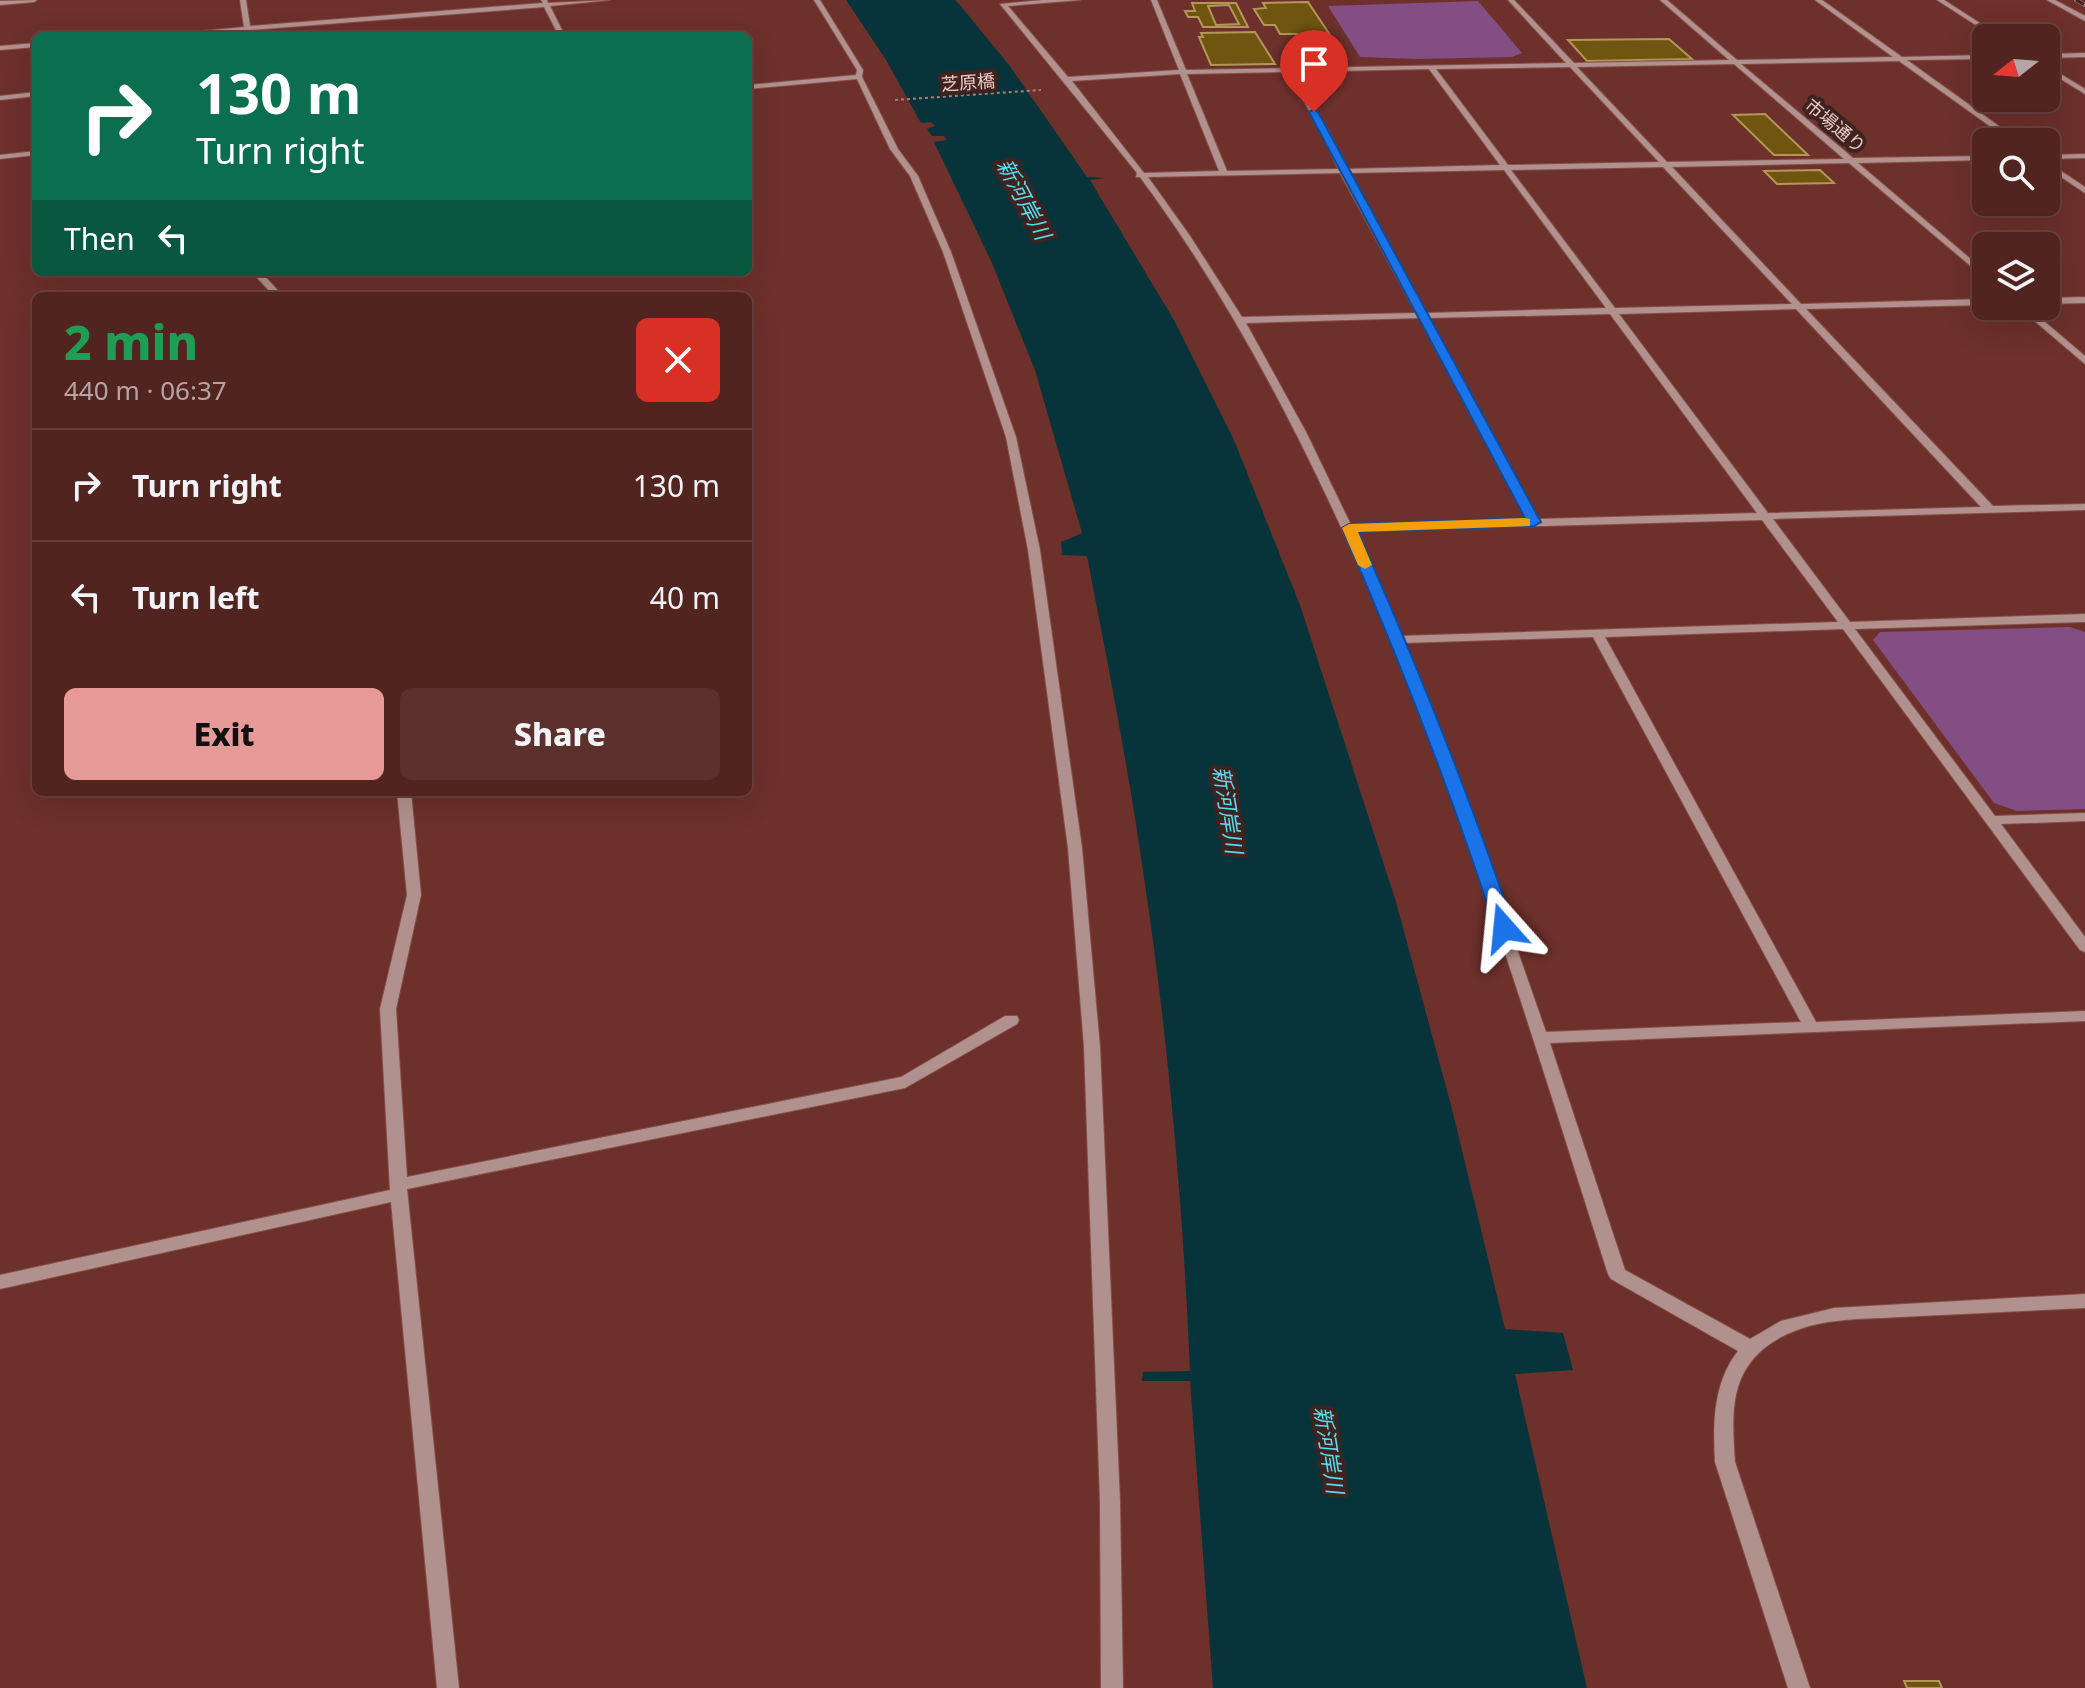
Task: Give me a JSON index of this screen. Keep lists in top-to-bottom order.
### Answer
{
  "streets": {
    "street": ["市場通り"],
    "path": ["芝原橋"]
  },
  "water": ["新河岸川"],
  "north": "left",
  "page": {
    "turn": ["130 m", "Turn right"],
    "then": "Then",
    "heading": ["2 min", "440 m · 06:37"],
    "list": [
      {
        "name": "Turn right",
        "value": "130 m"
      },
      {
        "name": "Turn left",
        "value": "40 m"
      }
    ],
    "buttons": ["Exit", "Share"]
  }
}
